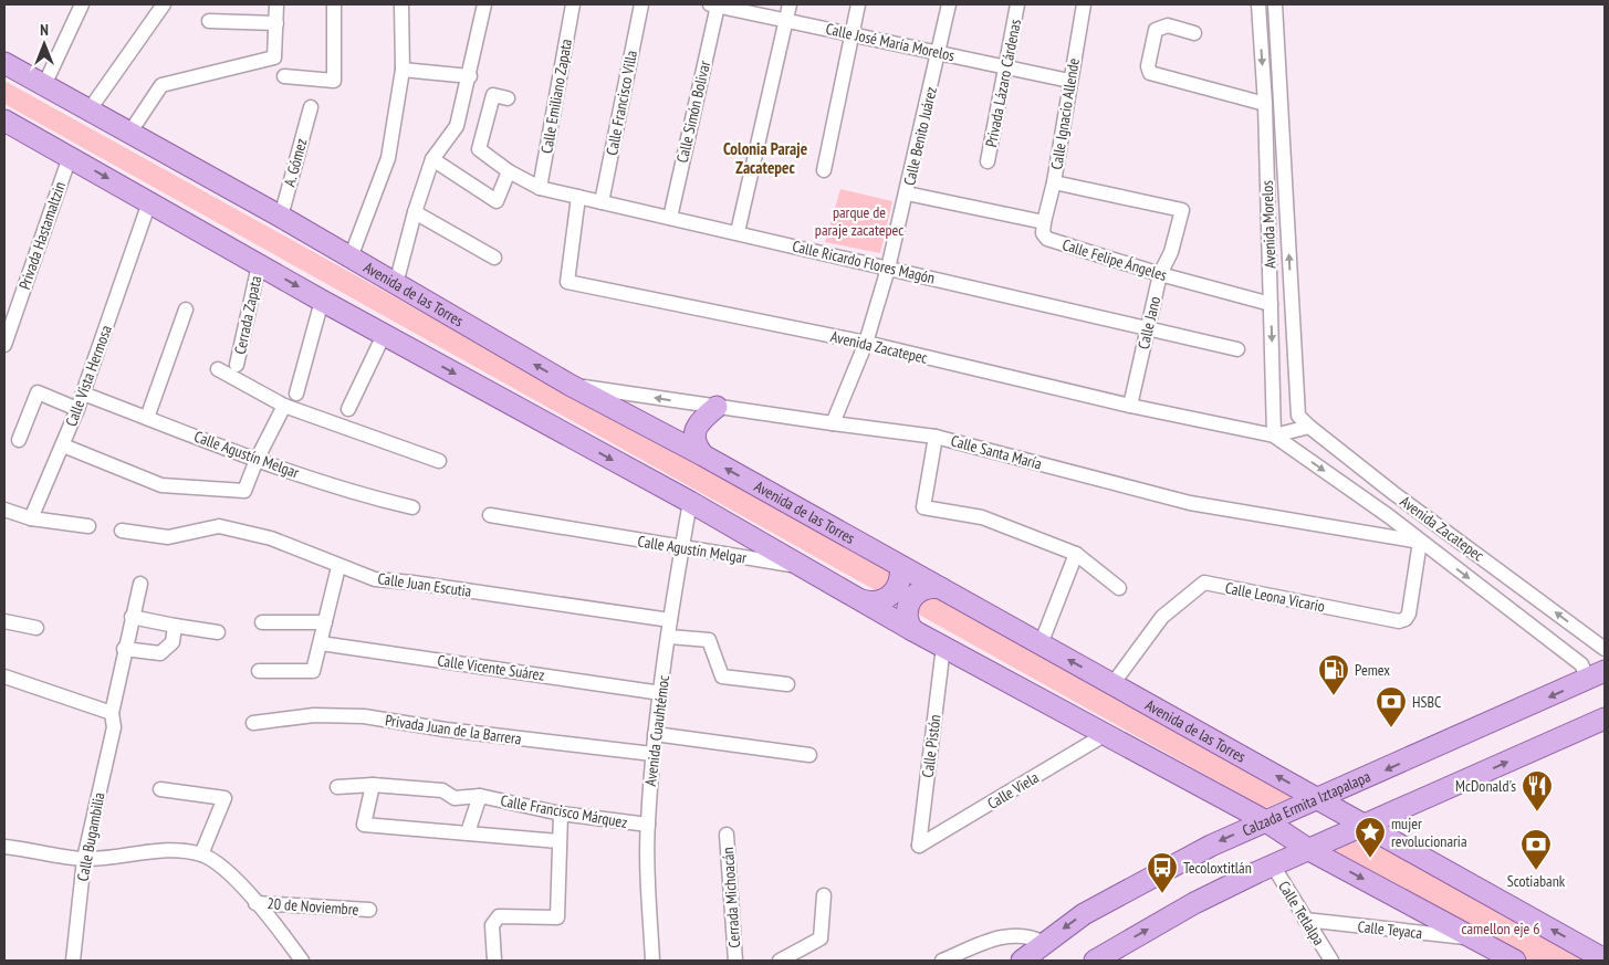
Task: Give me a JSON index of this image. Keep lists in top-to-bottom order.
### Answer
{
  "streets": {
    "main road": ["Avenida de las Torres", "Calzada Ermita Iztapalapa"],
    "street": [
      "Calle José María Morelos",
      "Privada Lázaro Cárdenas",
      "Calle Emiliano Zapata",
      "Calle Francisco Villa",
      "Calle Simón Bolivar",
      "Calle Ignacio Allende",
      "Calle Benito Juárez",
      "A. Gómez",
      "Avenida Morelos",
      "Privada Hastamaltzin",
      "Calle Felipe Ángeles",
      "Calle Ricardo Flores Magón",
      "Cerrada Zapata",
      "Calle Jano",
      "Avenida Zacatepec",
      "Calle Vista Hermosa",
      "Calle Santa María",
      "Calle Agustín Melgar",
      "Calle Juan Escutia",
      "Calle Leona Vicario",
      "Calle Vicente Suárez",
      "Privada Juan de la Barrera",
      "Avenida Cuauhtémoc",
      "Calle Pistón",
      "Calle Viela",
      "Calle Francisco Márquez",
      "Calle Bugambilia",
      "Cerrada Michoacán",
      "20 de Noviembre",
      "Calle Tetlalpa",
      "Calle Teyaca"
    ]
  },
  "crossings": [
    ["Calle José María Morelos", "Privada Lázaro Cárdenas"],
    ["Calle José María Morelos", "Calle Simón Bolivar"],
    ["Calle José María Morelos", "Calle Ignacio Allende"],
    ["Calle José María Morelos", "Calle Benito Juárez"],
    ["Calle Emiliano Zapata", "Calle Ricardo Flores Magón"],
    ["Calle Francisco Villa", "Calle Ricardo Flores Magón"],
    ["Calle Simón Bolivar", "Calle Ricardo Flores Magón"],
    ["Calle Ignacio Allende", "Calle Felipe Ángeles"],
    ["Calle Ignacio Allende", "Calle Jano"],
    ["Calle Benito Juárez", "Calle Ricardo Flores Magón"],
    ["Calle Benito Juárez", "Avenida Zacatepec"],
    ["Calle Benito Juárez", "Calle Santa María"],
    ["A. Gómez", "Avenida de las Torres"],
    ["Avenida Morelos", "Calle Felipe Ángeles"],
    ["Avenida Morelos", "Avenida Zacatepec"],
    ["Calle Felipe Ángeles", "Calle Jano"],
    ["Calle Ricardo Flores Magón", "Calle Jano"],
    ["Calle Ricardo Flores Magón", "Avenida Zacatepec"],
    ["Avenida de las Torres", "Calle Santa María"],
    ["Avenida de las Torres", "Calle Leona Vicario"],
    ["Avenida de las Torres", "Calzada Ermita Iztapalapa"],
    ["Calle Jano", "Avenida Zacatepec"],
    ["Avenida Zacatepec", "Calle Santa María"],
    ["Avenida Zacatepec", "Calle Leona Vicario"],
    ["Avenida Zacatepec", "Calzada Ermita Iztapalapa"],
    ["Calle Vista Hermosa", "Calle Agustín Melgar"],
    ["Calle Santa María", "Calle Leona Vicario"],
    ["Calle Agustín Melgar", "Avenida Cuauhtémoc"],
    ["Calle Juan Escutia", "Avenida Cuauhtémoc"],
    ["Calle Vicente Suárez", "Avenida Cuauhtémoc"],
    ["Privada Juan de la Barrera", "Avenida Cuauhtémoc"],
    ["Avenida Cuauhtémoc", "Calle Francisco Márquez"],
    ["Calle Pistón", "Calle Viela"],
    ["Calle Tetlalpa", "Calle Teyaca"]
  ],
  "districts": ["Colonia Paraje Zacatepec"],
  "parks": ["parque de paraje zacatepec", "camellon eje 6"],
  "places": {
    "fuel station": ["Pemex"],
    "bank": ["HSBC", "Scotiabank"],
    "restaurant": ["McDonald's"],
    "place": ["mujer revolucionaria"],
    "bus stop": ["Tecoloxtitlán"]
  },
  "north": "top"
}
